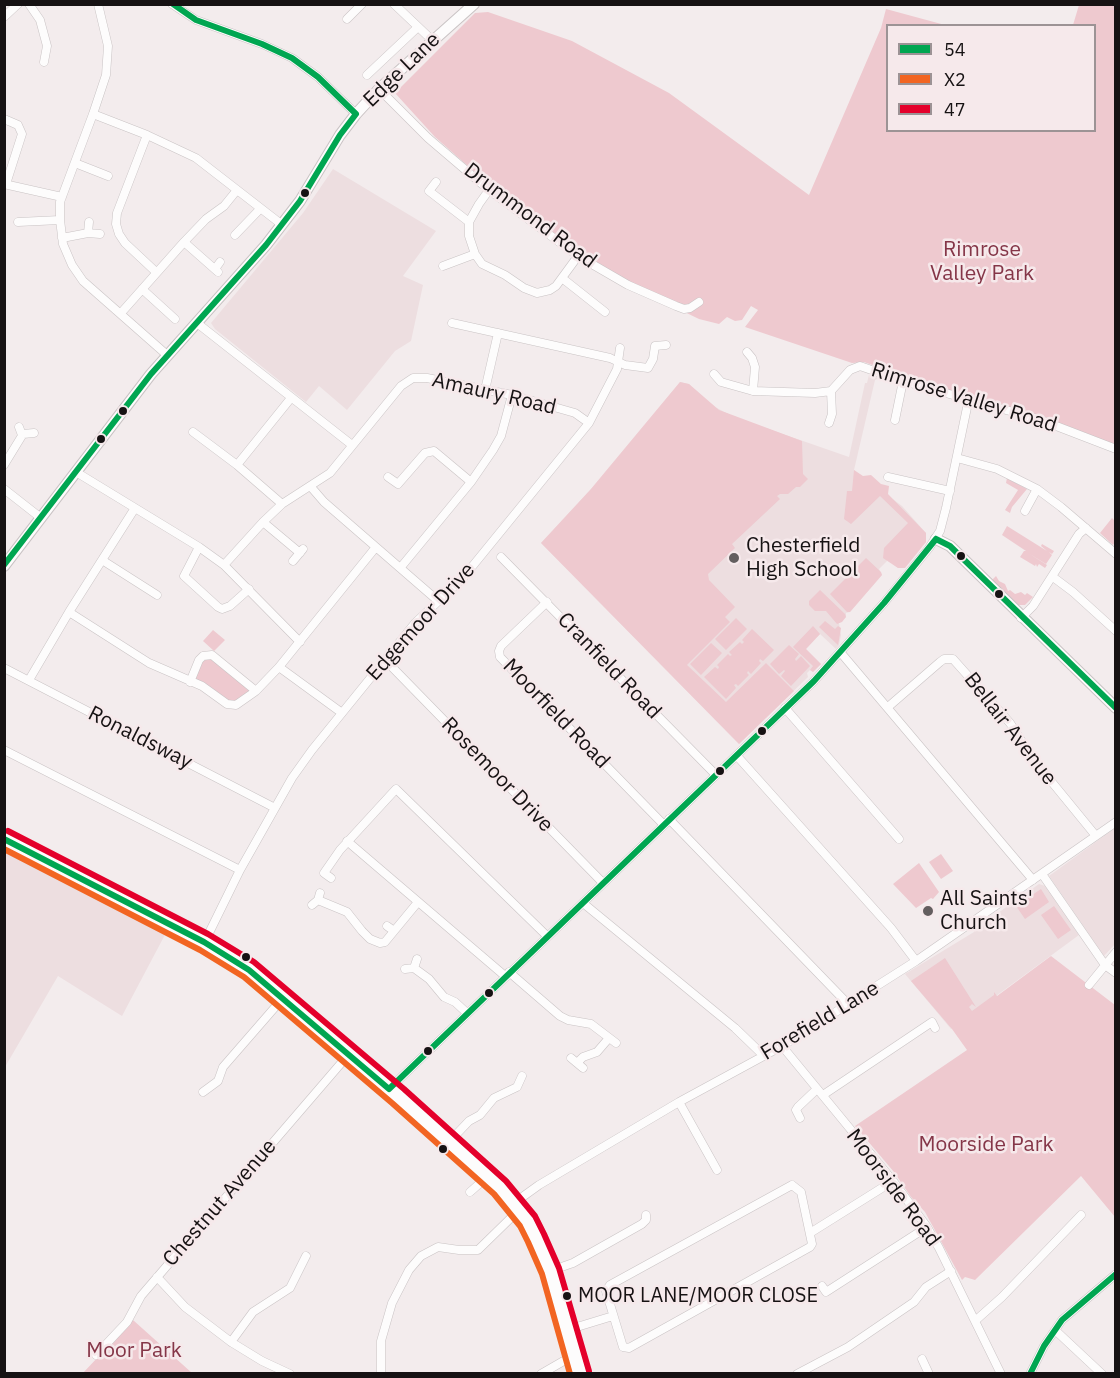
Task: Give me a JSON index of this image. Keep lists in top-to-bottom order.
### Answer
{
  "streets": {
    "street": [
      "Edge Lane",
      "Drummond Road",
      "Amaury Road",
      "Rimrose Valley Road",
      "Edgemoor Drive",
      "Cranfield Road",
      "Moorfield Road",
      "Bellair Avenue",
      "Ronaldsway",
      "Rosemoor Drive",
      "Forefield Lane",
      "Moorside Road",
      "Chestnut Avenue"
    ]
  },
  "crossings": [
    ["Edge Lane", "Drummond Road"],
    ["Amaury Road", "Edgemoor Drive"],
    ["Edgemoor Drive", "Ronaldsway"],
    ["Cranfield Road", "Moorfield Road"],
    ["Moorfield Road", "Forefield Lane"],
    ["Bellair Avenue", "Forefield Lane"],
    ["Forefield Lane", "Moorside Road"]
  ],
  "parks": ["Rimrose Valley Park", "Moorside Park", "Moor Park"],
  "places": ["Chesterfield High School", "All Saints' Church", "MOOR LANE/MOOR CLOSE"],
  "lines": ["transit line 54", "transit line 47", "transit line X2"],
  "legend": ["54", "X2", "47"]
}
